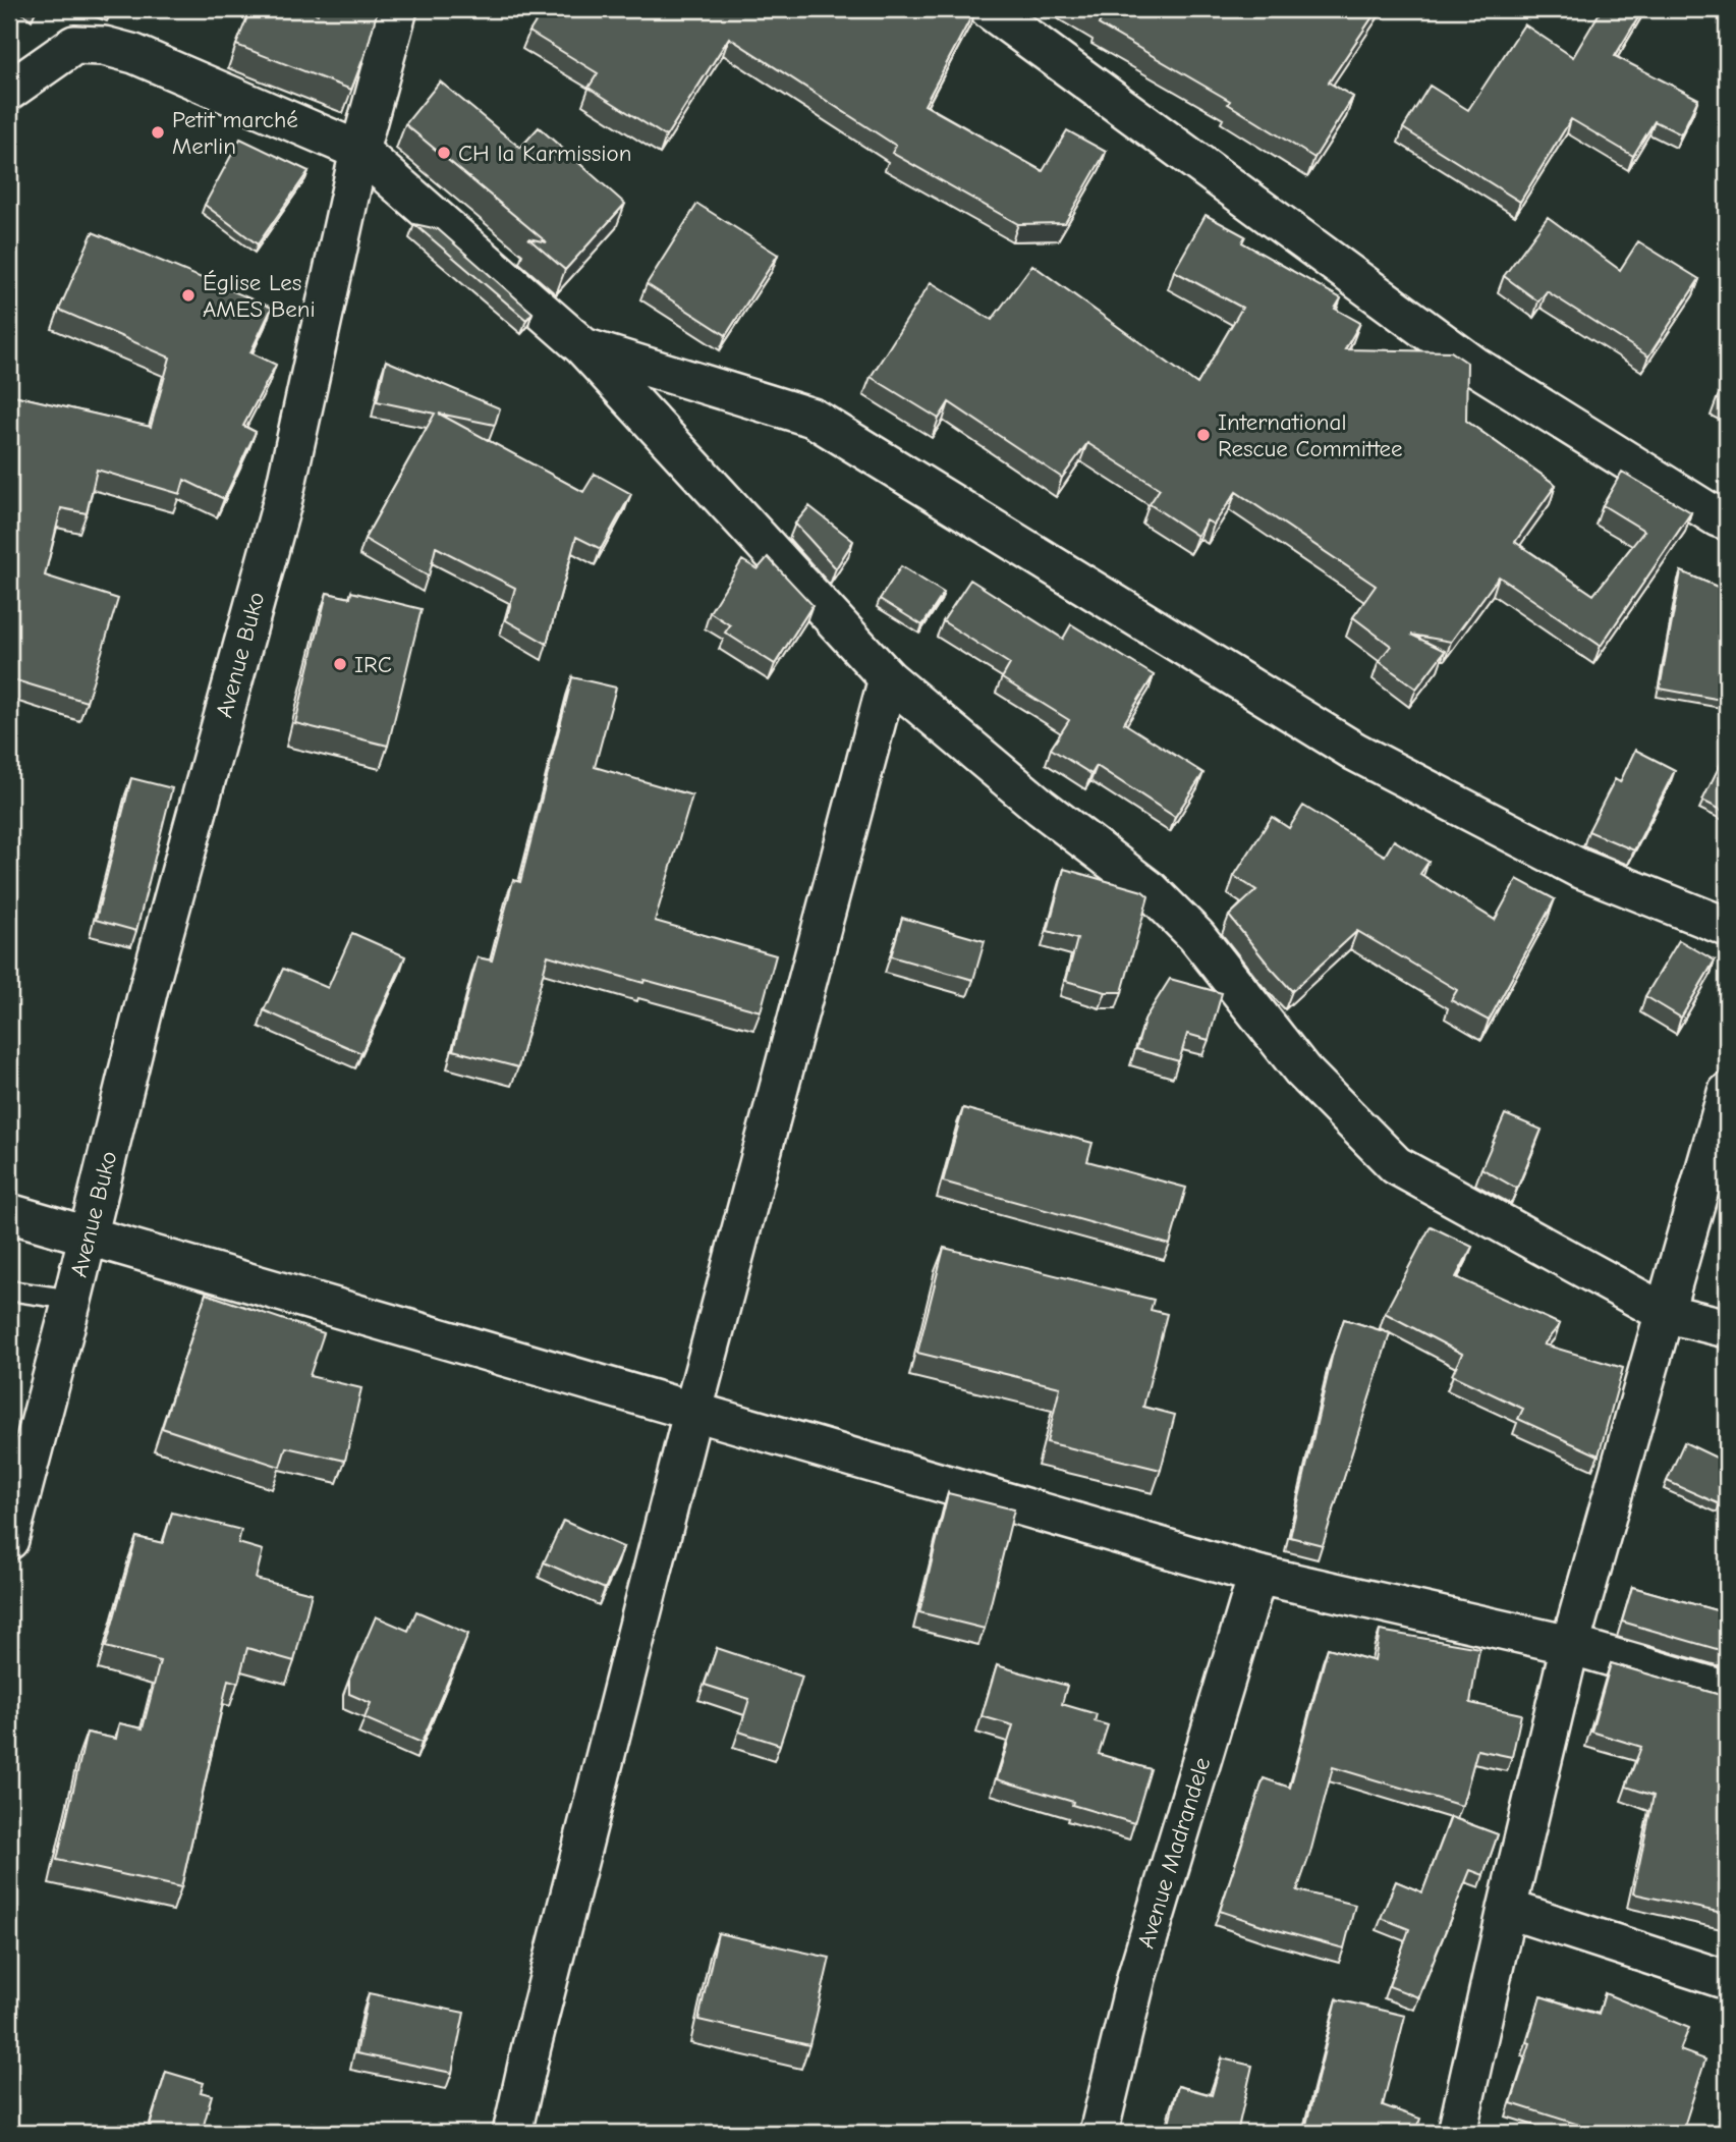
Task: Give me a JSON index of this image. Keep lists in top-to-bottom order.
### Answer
{
  "streets": {
    "street": ["Avenue Buko", "Avenue Madrandele"]
  },
  "places": [
    "Petit marché Merlin",
    "CH la Karmission",
    "Église Les AMES Beni",
    "International Rescue Committee",
    "IRC"
  ]
}
